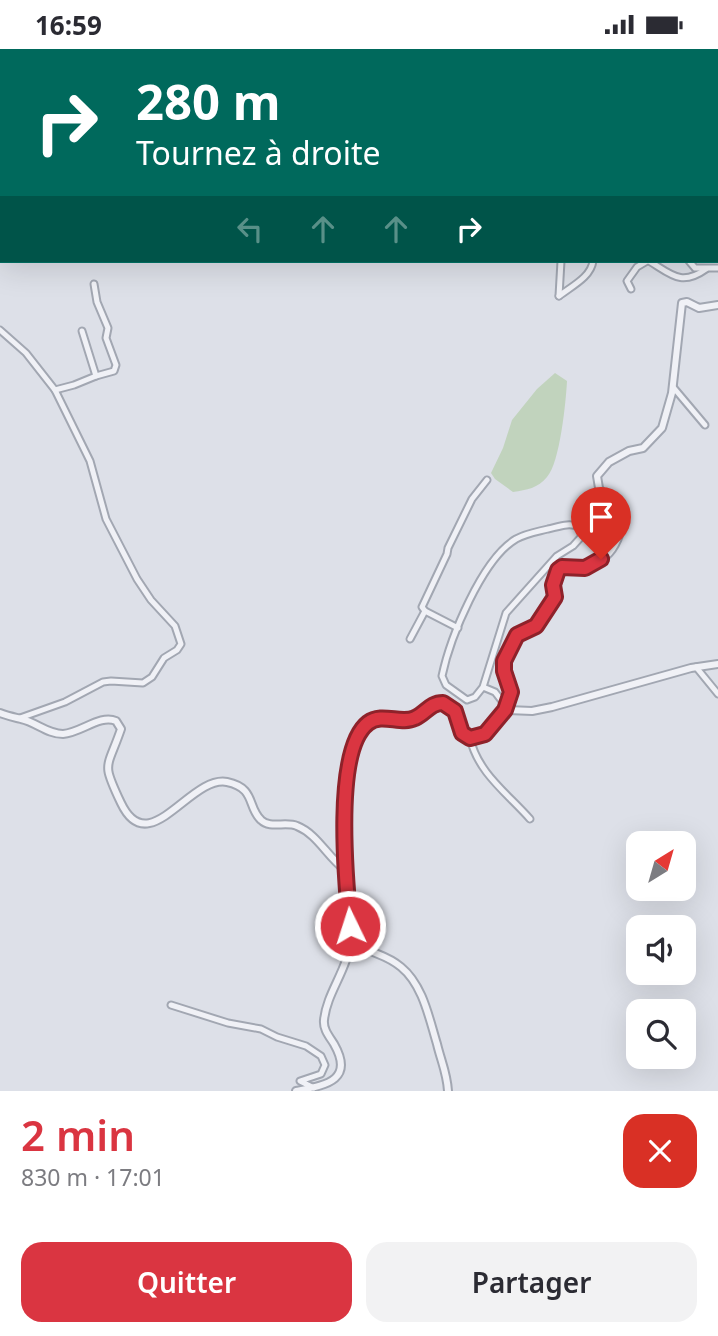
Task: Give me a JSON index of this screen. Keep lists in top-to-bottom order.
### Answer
{
  "north": "top right",
  "page": {
    "status": "16:59",
    "turn": ["280 m", "Tournez à droite"],
    "heading": ["2 min", "830 m · 17:01"],
    "buttons": ["Quitter", "Partager"]
  }
}
